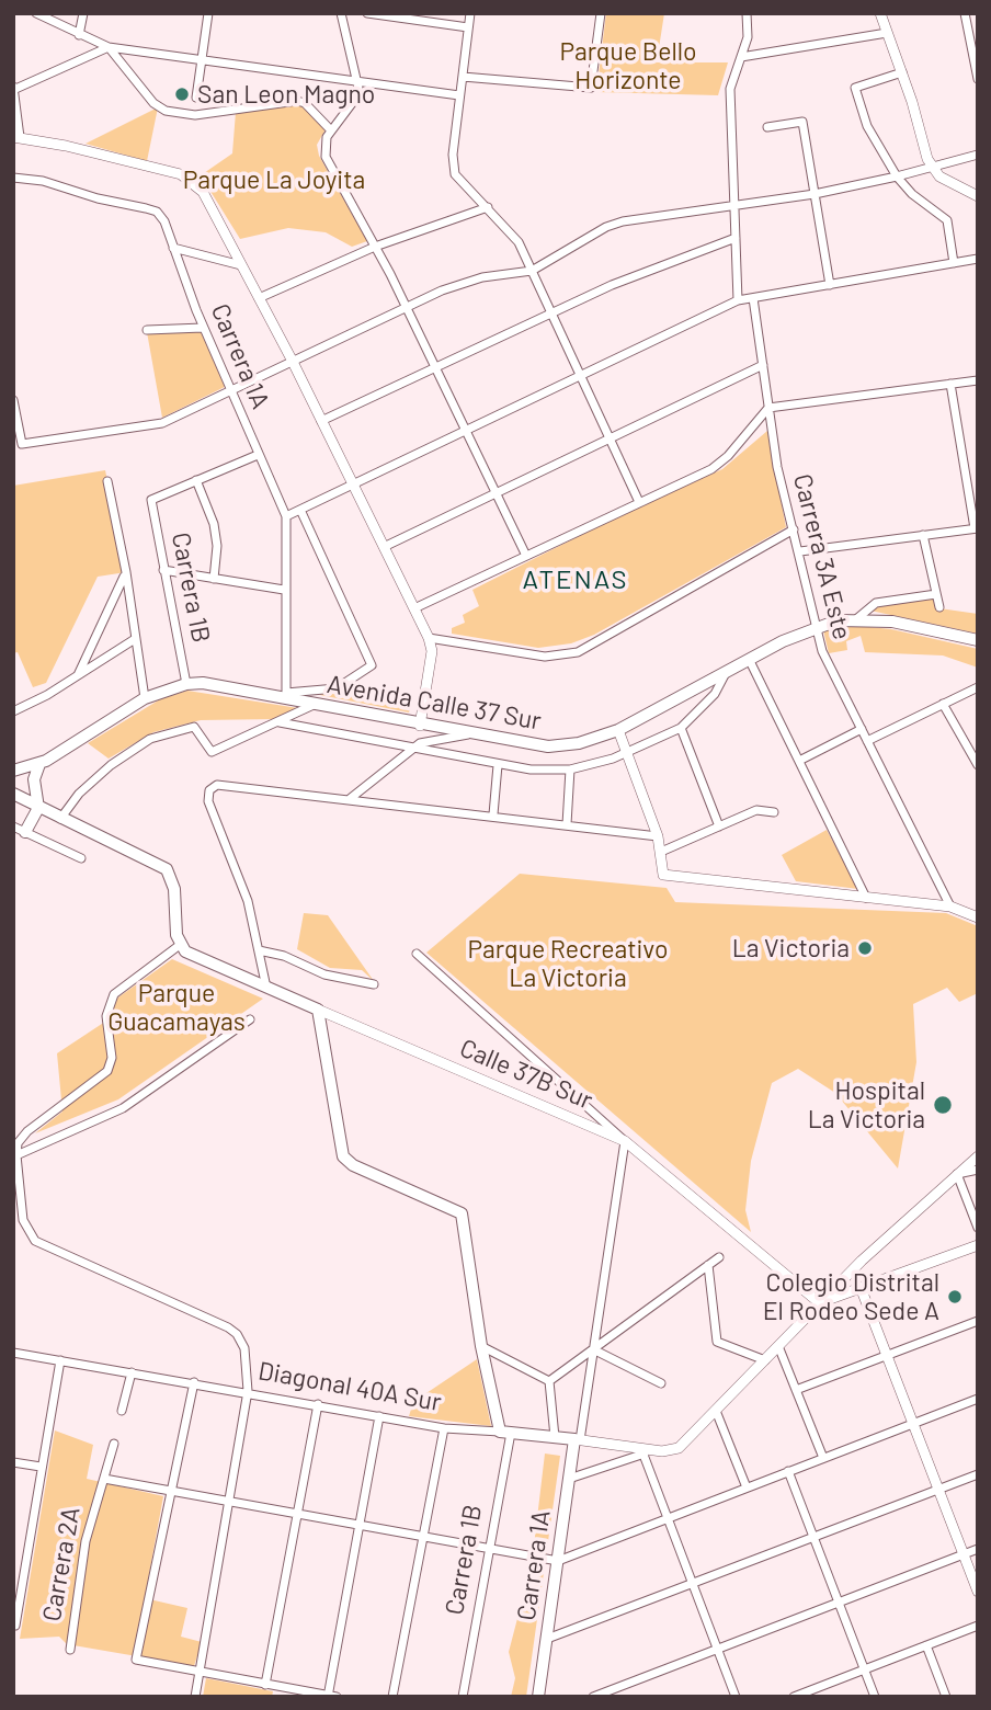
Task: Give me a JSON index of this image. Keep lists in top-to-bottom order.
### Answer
{
  "streets": {
    "main road": [
      "Carrera 1A",
      "Carrera 1B",
      "Avenida Calle 37 Sur",
      "Calle 37B Sur",
      "Diagonal 40A Sur"
    ],
    "street": ["Carrera 3A Este", "Carrera 2A"]
  },
  "crossings": [
    ["Carrera 1A", "Diagonal 40A Sur"],
    ["Carrera 3A Este", "Avenida Calle 37 Sur"],
    ["Carrera 1B", "Avenida Calle 37 Sur"],
    ["Carrera 1B", "Calle 37B Sur"],
    ["Carrera 1B", "Diagonal 40A Sur"]
  ],
  "districts": ["ATENAS"],
  "parks": [
    "Parque Bello Horizonte",
    "Parque La Joyita",
    "Parque Recreativo La Victoria",
    "Parque Guacamayas"
  ],
  "places": [
    "San Leon Magno",
    "La Victoria",
    "Hospital La Victoria",
    "Colegio Distrital El Rodeo Sede A"
  ]
}
